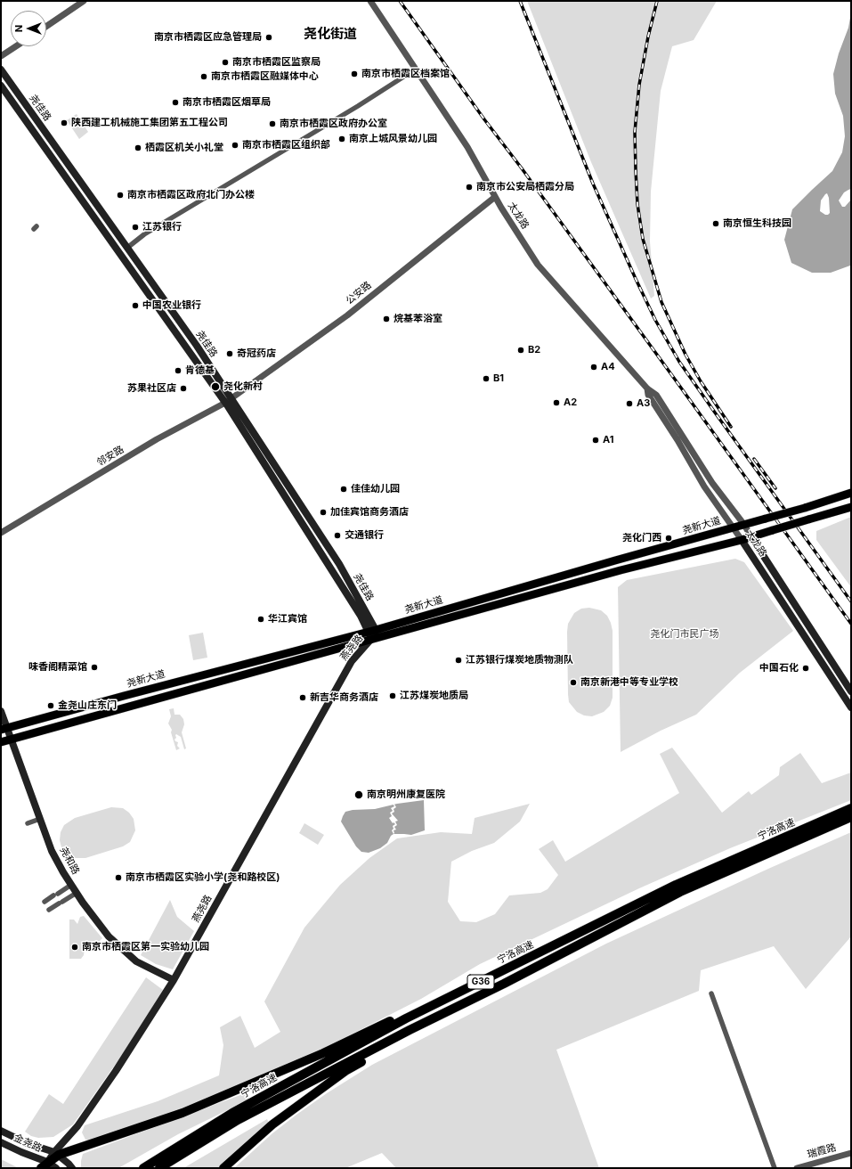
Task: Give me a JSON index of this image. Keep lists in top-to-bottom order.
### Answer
{
  "streets": {
    "highway": ["宁洛高速", "G36"],
    "main road": [
      "尧佳路",
      "太龙路",
      "尧新大道",
      "燕尧路",
      "尧和路",
      "金尧路"
    ],
    "street": ["公安路", "邻安路", "瑞霞路"]
  },
  "crossings": [
    ["尧佳路", "公安路"],
    ["尧佳路", "邻安路"],
    ["尧佳路", "尧新大道"],
    ["尧佳路", "燕尧路"],
    ["太龙路", "公安路"],
    ["太龙路", "尧新大道"],
    ["公安路", "邻安路"],
    ["尧新大道", "燕尧路"],
    ["尧新大道", "尧和路"],
    ["燕尧路", "尧和路"],
    ["燕尧路", "金尧路"]
  ],
  "districts": ["尧化街道"],
  "parks": ["尧化门市民广场"],
  "places": [
    "南京市栖霞区应急管理局",
    "南京市栖霞区监察局",
    "南京市栖霞区档案馆",
    "南京市栖霞区融媒体中心",
    "南京市栖霞区烟草局",
    "陕西建工机械施工集团第五工程公司",
    "南京市栖霞区政府办公室",
    "南京上城风景幼儿园",
    "南京市栖霞区组织部",
    "栖霞区机关小礼堂",
    "南京市公安局栖霞分局",
    "南京市栖霞区政府北门办公楼",
    "南京恒生科技园",
    "江苏银行",
    "中国农业银行",
    "烷基苯浴室",
    "B2",
    "奇冠药店",
    "A4",
    "肯德基",
    "B1",
    "尧化新村",
    "苏果社区店",
    "A2",
    "A3",
    "A1",
    "佳佳幼儿园",
    "加佳宾馆商务酒店",
    "交通银行",
    "尧化门西",
    "华江宾馆",
    "江苏银行煤炭地质物测队",
    "味香阁精菜馆",
    "中国石化",
    "南京新港中等专业学校",
    "江苏煤炭地质局",
    "新吉华商务酒店",
    "金尧山庄东门",
    "南京明州康复医院",
    "南京市栖霞区实验小学(尧和路校区)",
    "南京市栖霞区第一实验幼儿园"
  ],
  "north": "left"
}
